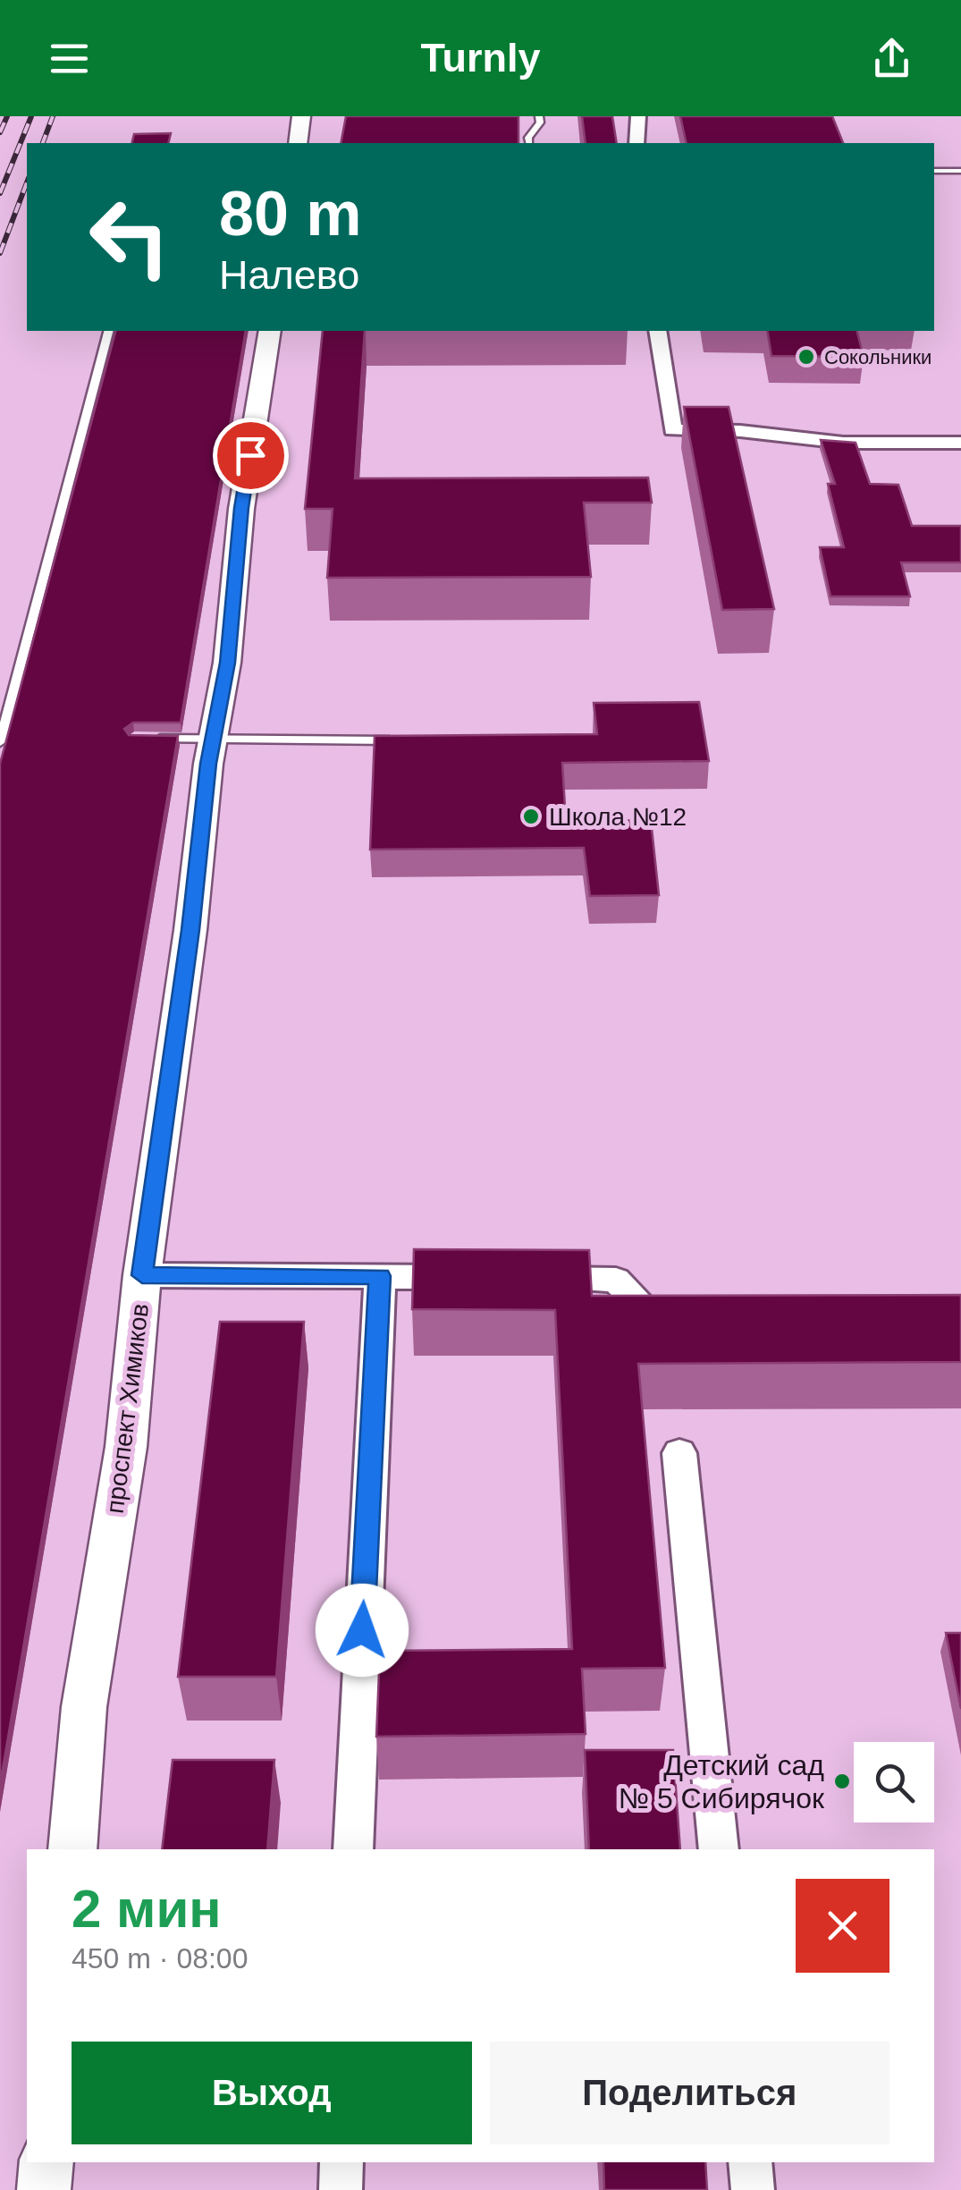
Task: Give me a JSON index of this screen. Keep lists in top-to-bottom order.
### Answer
{
  "streets": {
    "street": ["проспект Химиков"]
  },
  "places": ["Сокольники", "Школа №12", "Детский сад № 5 Сибирячок"],
  "page": {
    "header": "Turnly",
    "turn": ["80 m", "Налево"],
    "heading": ["2 мин", "450 m · 08:00"],
    "buttons": ["Выход", "Поделиться"]
  }
}
